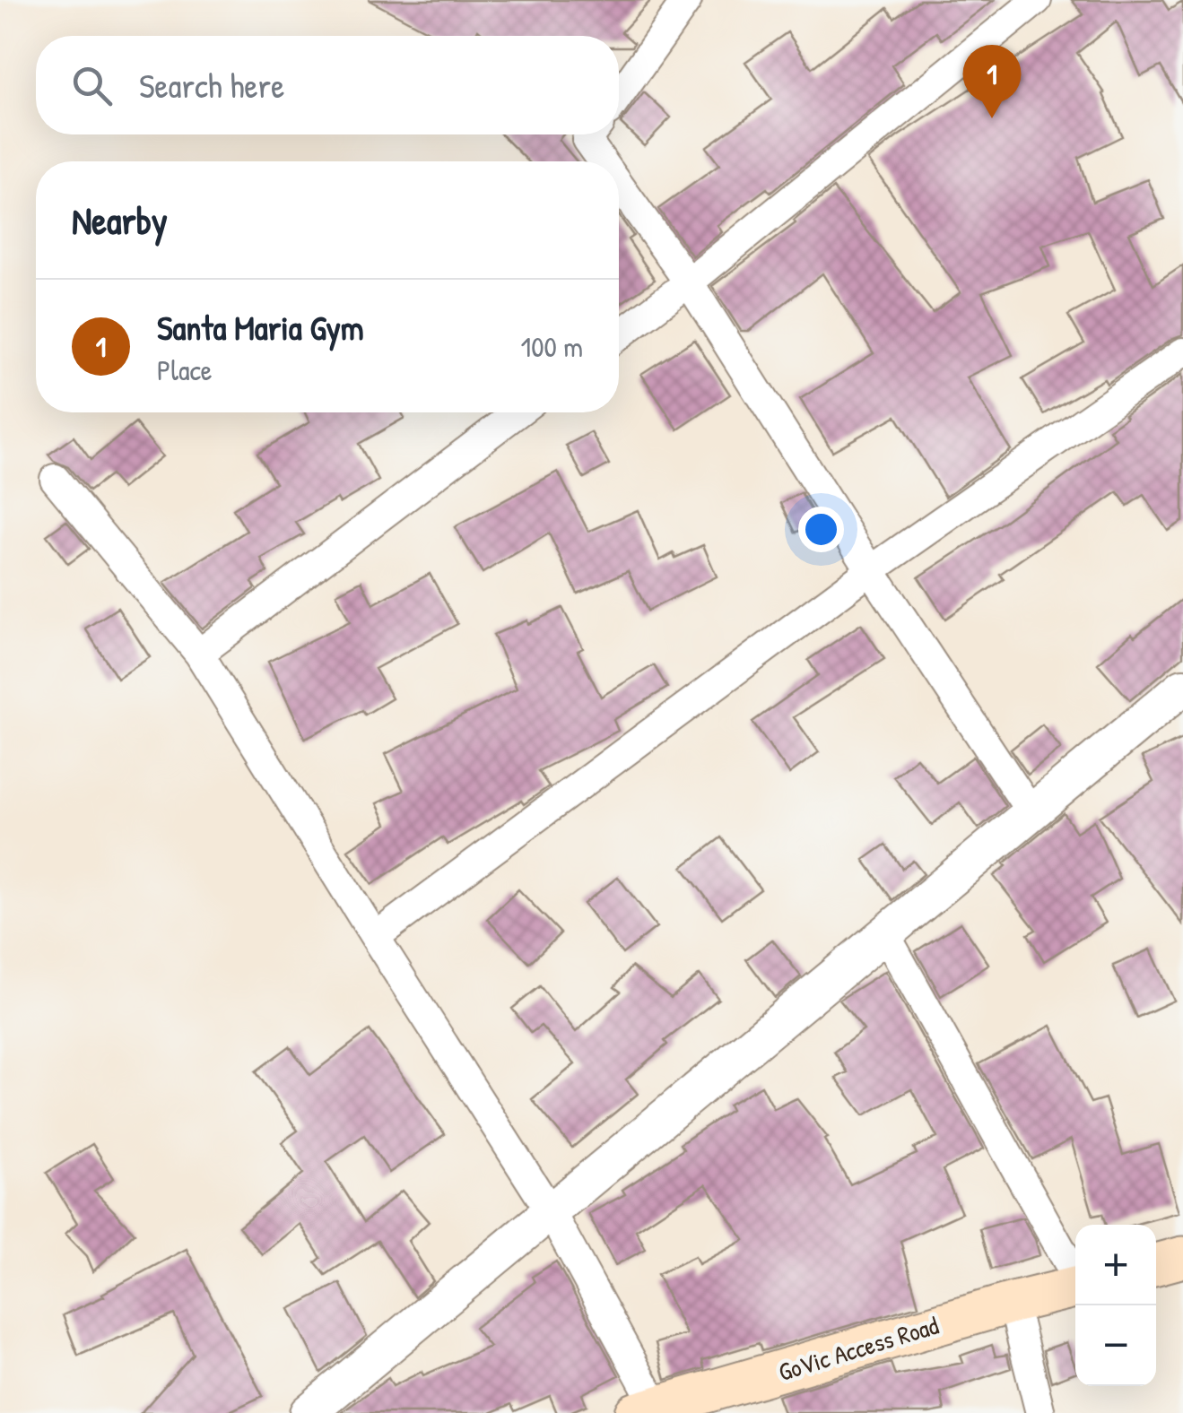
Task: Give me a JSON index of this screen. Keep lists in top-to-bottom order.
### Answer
{
  "streets": {
    "main road": ["GoVic Access Road"]
  },
  "page": {
    "search": "Search here",
    "pins": "1",
    "heading": "Nearby",
    "list": [
      {
        "mark": "1",
        "name": "Santa Maria Gym",
        "note": "Place",
        "value": "100 m"
      }
    ],
    "map_buttons": ["+", "−"]
  }
}
